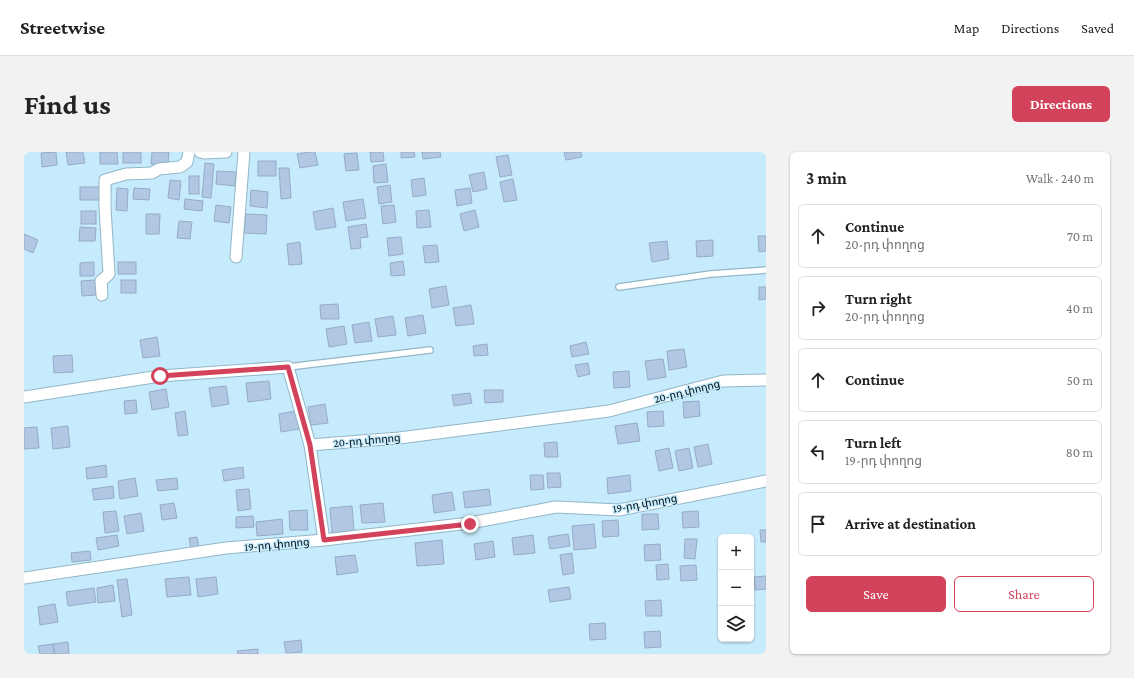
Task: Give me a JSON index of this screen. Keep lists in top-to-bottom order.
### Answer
{
  "streets": {
    "street": ["20-րդ փողոց", "19-րդ փողոց"]
  },
  "page": {
    "header": "Streetwise",
    "nav": ["Map", "Directions", "Saved"],
    "buttons": [
      "Directions",
      ["Save", "Share"]
    ],
    "title": "Find us",
    "heading": ["3 min", "Walk · 240 m"],
    "list": [
      ["Continue", "20-րդ փողոց", "70 m"],
      ["Turn right", "20-րդ փողոց", "40 m"],
      ["Continue", "50 m"],
      ["Turn left", "19-րդ փողոց", "80 m"],
      "Arrive at destination"
    ],
    "map_buttons": ["+", "−"]
  }
}
